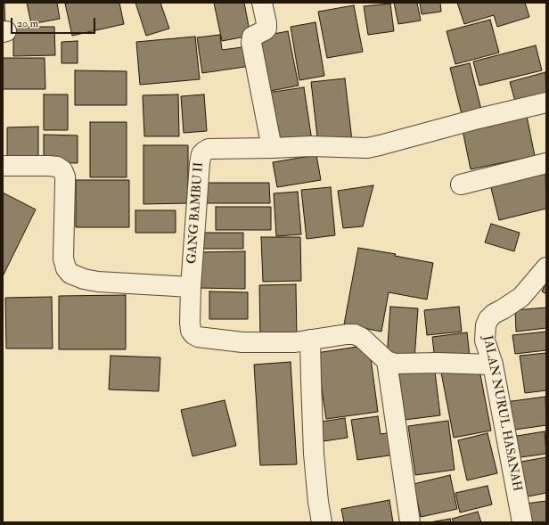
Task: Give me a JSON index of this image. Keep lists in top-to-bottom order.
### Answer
{
  "streets": {
    "street": ["GANG BAMBU II", "JALAN NURUL HASANAH"]
  },
  "scale_bar": "20 m"
}
